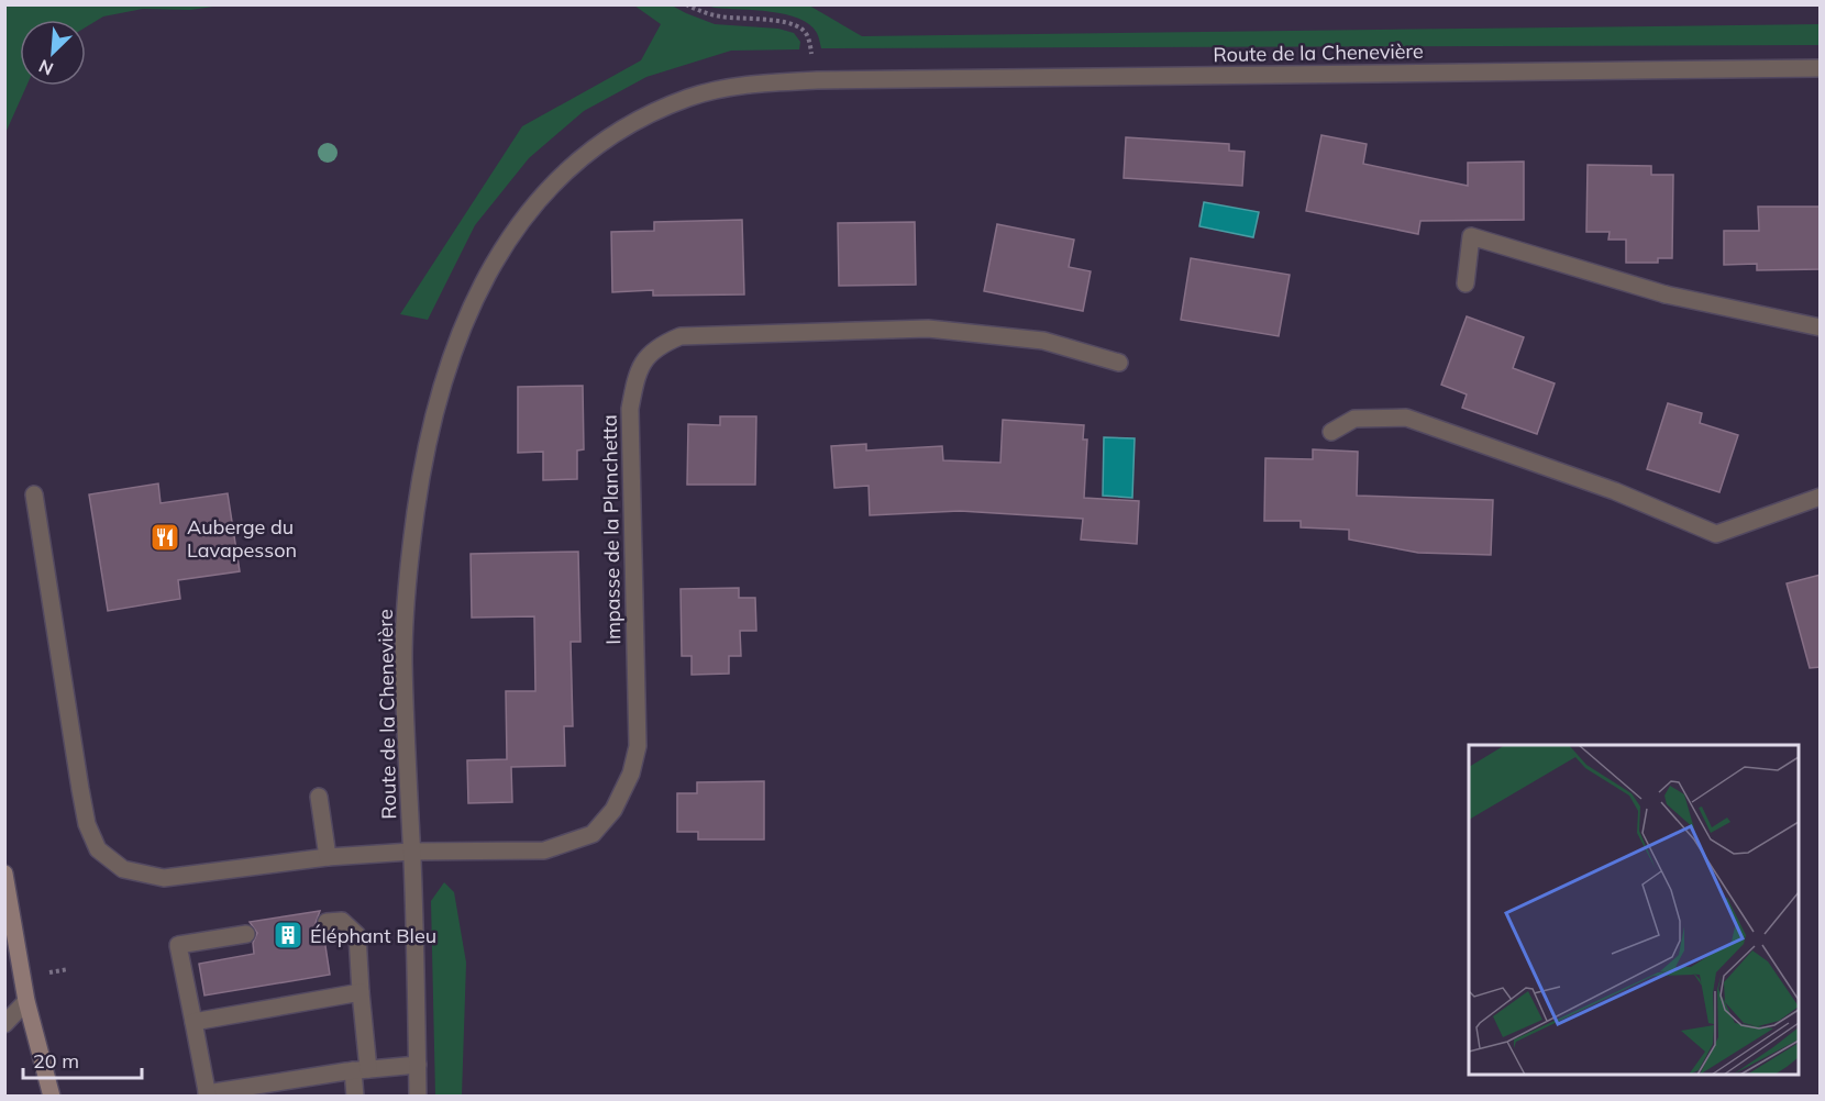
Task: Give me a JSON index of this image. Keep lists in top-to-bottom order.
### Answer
{
  "streets": {
    "street": ["Route de la Chenevière", "Impasse de la Planchetta"]
  },
  "crossings": [
    ["Route de la Chenevière", "Impasse de la Planchetta"]
  ],
  "places": {
    "restaurant": ["Auberge du Lavapesson"],
    "building": ["Éléphant Bleu"]
  },
  "scale_bar": "20 m",
  "north": "bottom left"
}
